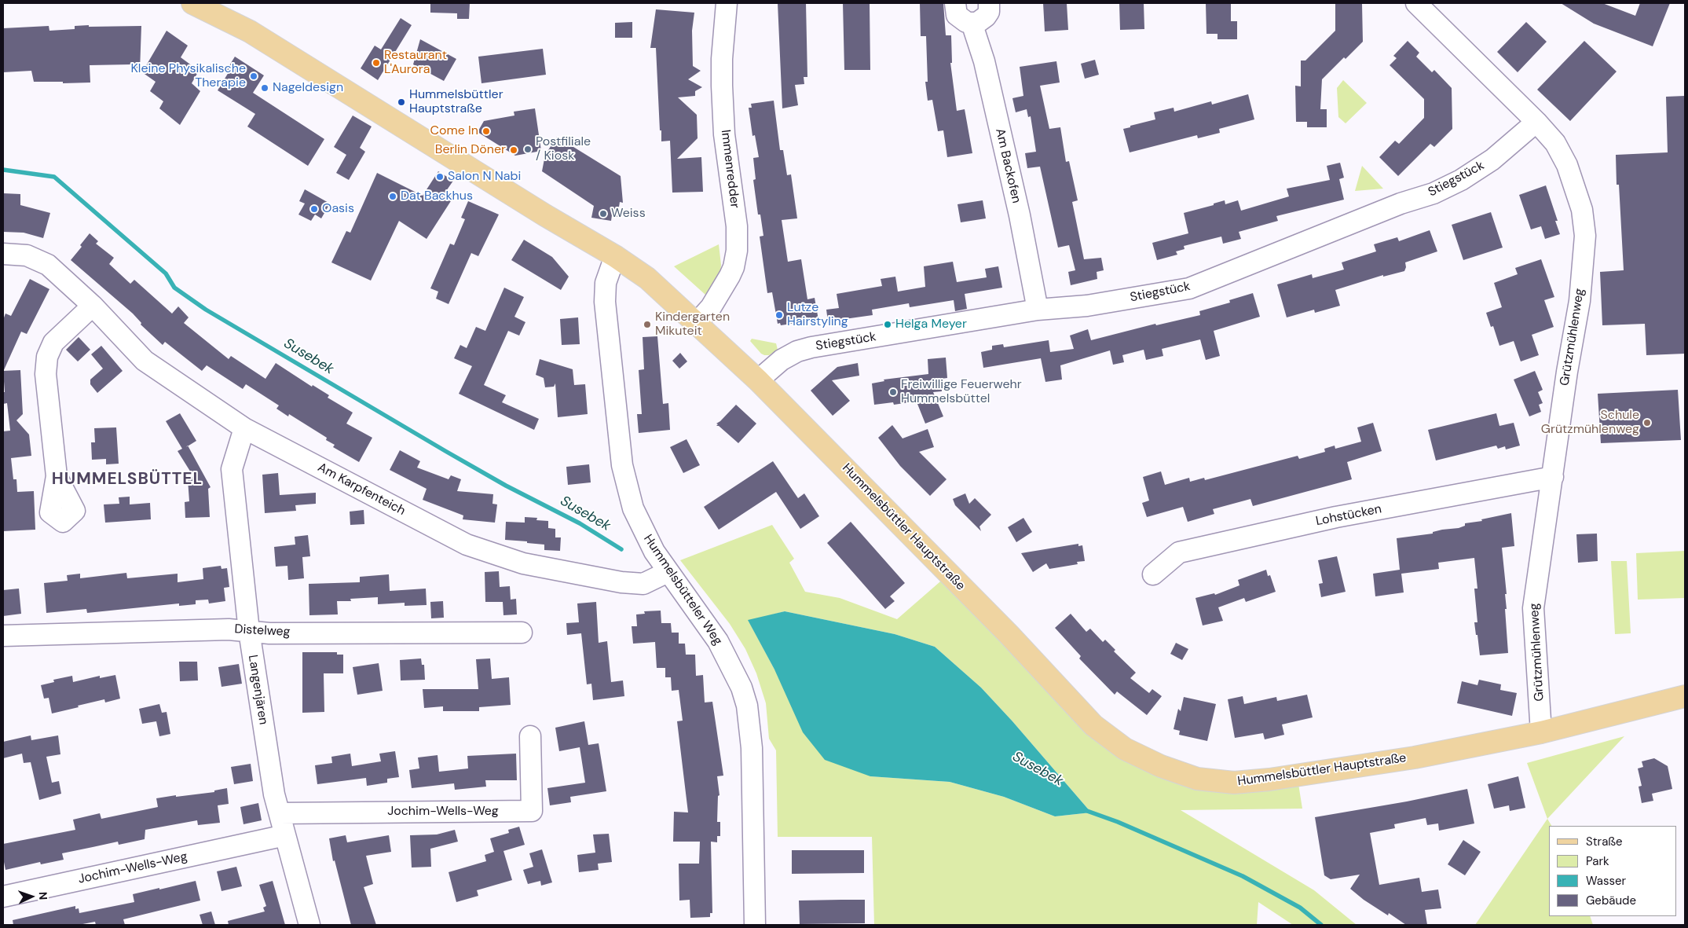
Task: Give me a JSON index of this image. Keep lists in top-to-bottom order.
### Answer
{
  "streets": {
    "main road": ["Hummelsbüttler Hauptstraße"],
    "street": [
      "Am Backofen",
      "Immenredder",
      "Stiegstück",
      "Grützmühlenweg",
      "Am Karpfenteich",
      "Lohstücken",
      "Hummelsbütteler Weg",
      "Distelweg",
      "Langenjären",
      "Jochim-Wells-Weg"
    ]
  },
  "crossings": [
    ["Am Backofen", "Stiegstück"],
    ["Immenredder", "Hummelsbüttler Hauptstraße"],
    ["Stiegstück", "Grützmühlenweg"],
    ["Stiegstück", "Hummelsbüttler Hauptstraße"],
    ["Grützmühlenweg", "Lohstücken"],
    ["Grützmühlenweg", "Hummelsbüttler Hauptstraße"],
    ["Am Karpfenteich", "Hummelsbütteler Weg"],
    ["Am Karpfenteich", "Langenjären"],
    ["Hummelsbüttler Hauptstraße", "Hummelsbütteler Weg"],
    ["Distelweg", "Langenjären"],
    ["Langenjären", "Jochim-Wells-Weg"]
  ],
  "districts": ["HUMMELSBÜTTEL"],
  "water": ["Susebek"],
  "places": [
    "Restaurant L'Aurora",
    "Kleine Physikalische Therapie",
    "Nageldesign",
    "Hummelsbüttler Hauptstraße",
    "Come In",
    "Postfiliale / Kiosk",
    "Berlin Döner",
    "Salon N Nabi",
    "Dat Backhus",
    "Oasis",
    "Weiss",
    "Lutze Hairstyling",
    "Kindergarten Mikuteit",
    "Helga Meyer",
    "Freiwillige Feuerwehr Hummelsbüttel",
    "Schule Grützmühlenweg"
  ],
  "legend": [
    "Straße",
    "Park",
    "Wasser",
    "Gebäude"
  ],
  "north": "right"
}
